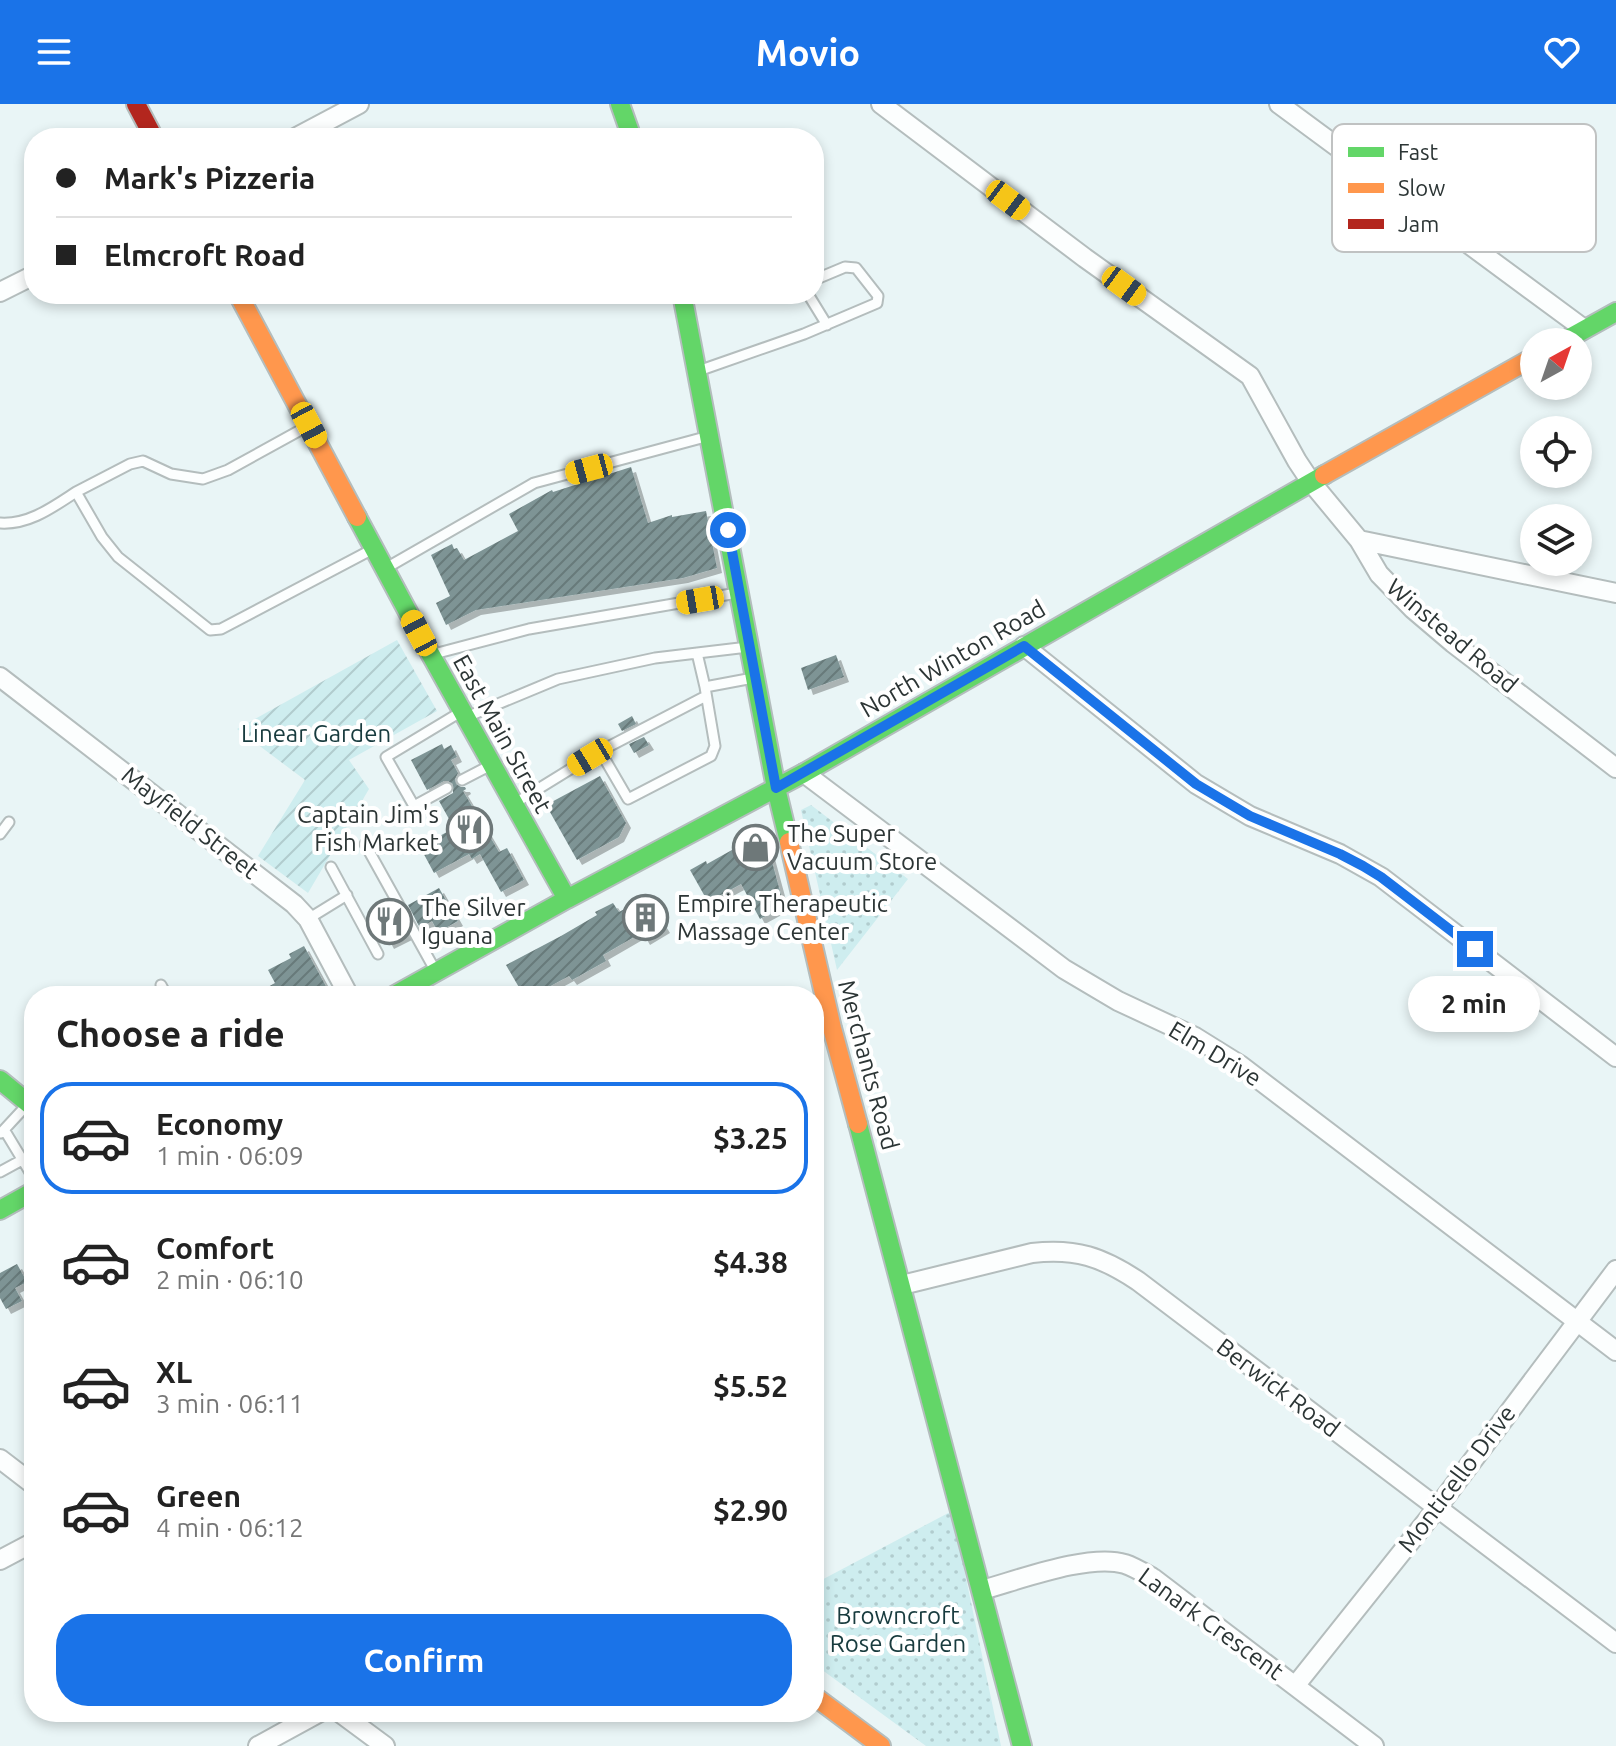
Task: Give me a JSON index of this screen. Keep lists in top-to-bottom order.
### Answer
{
  "streets": {
    "main road": ["North Winton Road", "East Main Street", "Merchants Road"],
    "street": [
      "Winstead Road",
      "Mayfield Street",
      "Elm Drive",
      "Berwick Road",
      "Monticello Drive",
      "Lanark Crescent"
    ]
  },
  "crossings": [
    ["Winstead Road", "North Winton Road"],
    ["North Winton Road", "East Main Street"],
    ["North Winton Road", "Elm Drive"],
    ["North Winton Road", "Merchants Road"],
    ["Elm Drive", "Monticello Drive"],
    ["Merchants Road", "Berwick Road"],
    ["Merchants Road", "Lanark Crescent"],
    ["Berwick Road", "Monticello Drive"],
    ["Monticello Drive", "Lanark Crescent"]
  ],
  "parks": ["Linear Garden", "Browncroft Rose Garden"],
  "places": {
    "restaurant": ["Captain Jim's Fish Market", "The Silver Iguana"],
    "shop": ["The Super Vacuum Store"],
    "building": ["Empire Therapeutic Massage Center"]
  },
  "legend": ["Fast", "Slow", "Jam"],
  "north": "top right",
  "page": {
    "header": "Movio",
    "banner": ["Mark's Pizzeria", "Elmcroft Road"],
    "bubble": "2 min",
    "heading": "Choose a ride",
    "list": [
      {
        "name": "Economy",
        "note": "1 min · 06:09",
        "value": "$3.25"
      },
      {
        "name": "Comfort",
        "note": "2 min · 06:10",
        "value": "$4.38"
      },
      {
        "name": "XL",
        "note": "3 min · 06:11",
        "value": "$5.52"
      },
      {
        "name": "Green",
        "note": "4 min · 06:12",
        "value": "$2.90"
      }
    ],
    "buttons": "Confirm"
  }
}
